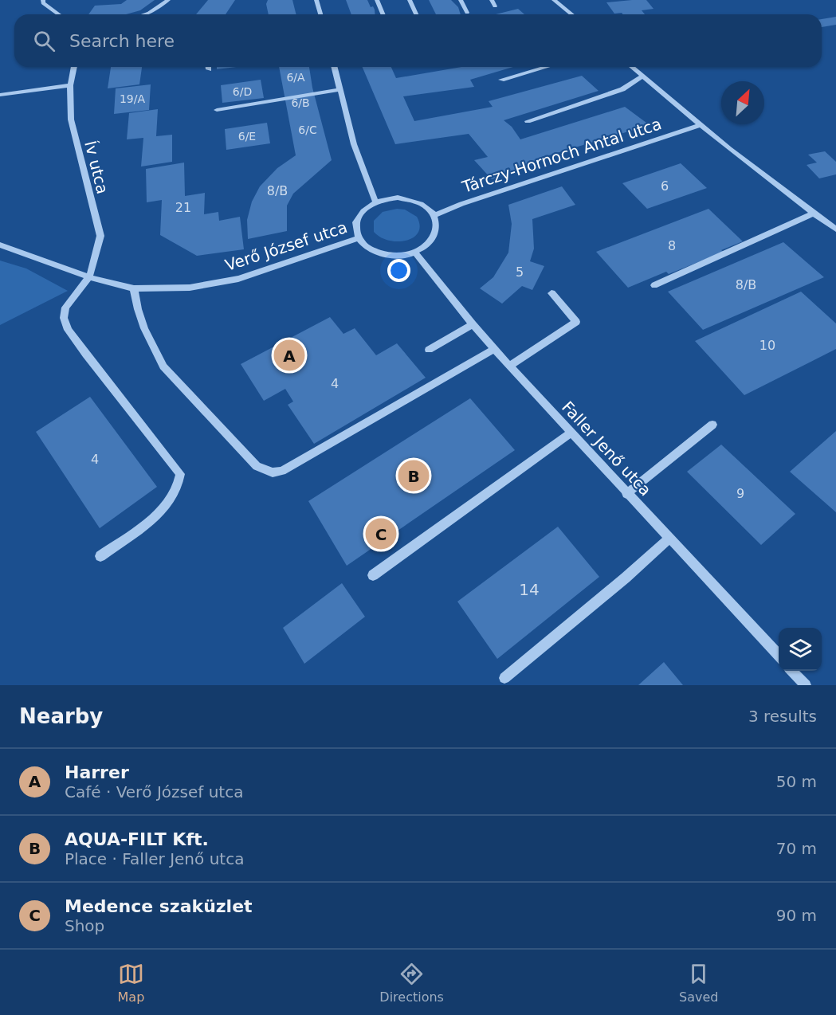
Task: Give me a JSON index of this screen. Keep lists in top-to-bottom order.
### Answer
{
  "streets": {
    "street": [
      "Tárczy-Hornoch Antal utca",
      "Ív utca",
      "Verő József utca",
      "Faller Jenő utca"
    ]
  },
  "crossings": [
    ["Tárczy-Hornoch Antal utca", "Verő József utca"],
    ["Tárczy-Hornoch Antal utca", "Faller Jenő utca"],
    ["Ív utca", "Verő József utca"],
    ["Verő József utca", "Faller Jenő utca"]
  ],
  "house_numbers": [
    "6/A",
    "6/D",
    "19/A",
    "6/B",
    "6/C",
    "6/E",
    "6",
    "8/B",
    "21",
    "8",
    "5",
    "8/B",
    "10",
    "4",
    "4",
    "9",
    "14"
  ],
  "north": "top right",
  "page": {
    "search": "Search here",
    "pins": ["A", "B", "C"],
    "heading": ["Nearby", "3 results"],
    "list": [
      {
        "mark": "A",
        "name": "Harrer",
        "note": "Café · Verő József utca",
        "value": "50 m"
      },
      {
        "mark": "B",
        "name": "AQUA-FILT Kft.",
        "note": "Place · Faller Jenő utca",
        "value": "70 m"
      },
      {
        "mark": "C",
        "name": "Medence szaküzlet",
        "note": "Shop",
        "value": "90 m"
      }
    ],
    "nav": ["Map", "Directions", "Saved"]
  }
}
